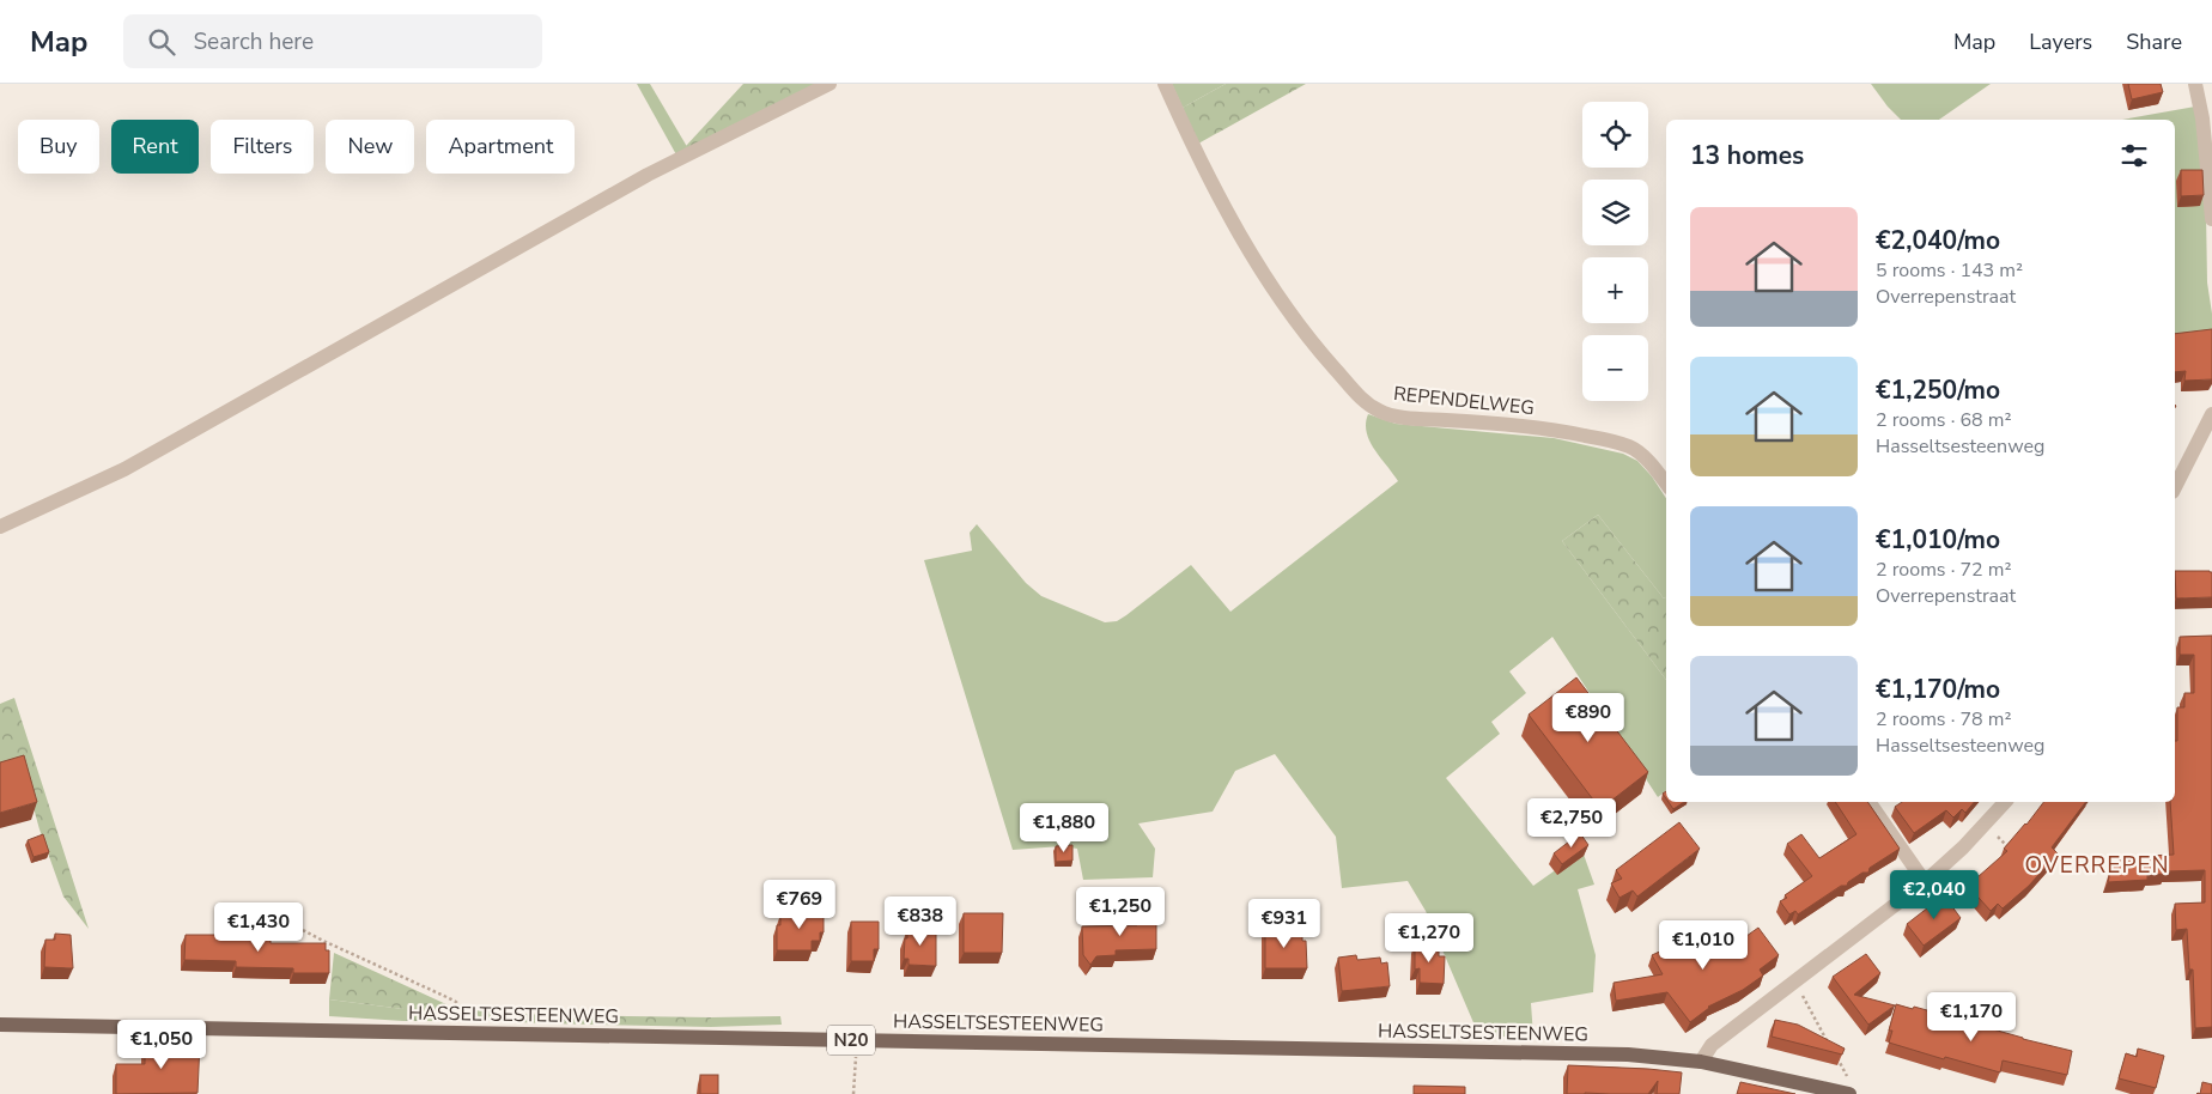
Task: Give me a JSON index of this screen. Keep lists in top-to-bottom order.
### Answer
{
  "streets": {
    "main road": ["HASSELTSESTEENWEG", "N20"],
    "street": ["REPENDELWEG"]
  },
  "districts": ["OVERREPEN"],
  "page": {
    "header": "Map",
    "search": "Search here",
    "nav": ["Map", "Layers", "Share"],
    "map_buttons": ["+", "−"],
    "chip": [
      "Buy",
      "Rent",
      "Filters",
      "New",
      "Apartment"
    ],
    "heading": "13 homes",
    "list": [
      {
        "name": "€2,040/mo",
        "note": "5 rooms · 143 m² · Overrepenstraat"
      },
      {
        "name": "€1,250/mo",
        "note": "2 rooms · 68 m² · Hasseltsesteenweg"
      },
      {
        "name": "€1,010/mo",
        "note": "2 rooms · 72 m² · Overrepenstraat"
      },
      {
        "name": "€1,170/mo",
        "note": "2 rooms · 78 m² · Hasseltsesteenweg"
      }
    ],
    "price": [
      "€890",
      "€2,750",
      "€1,880",
      "€2,040",
      "€769",
      "€1,250",
      "€838",
      "€931",
      "€1,430",
      "€1,270",
      "€1,010",
      "€1,170",
      "€1,050"
    ]
  }
}
